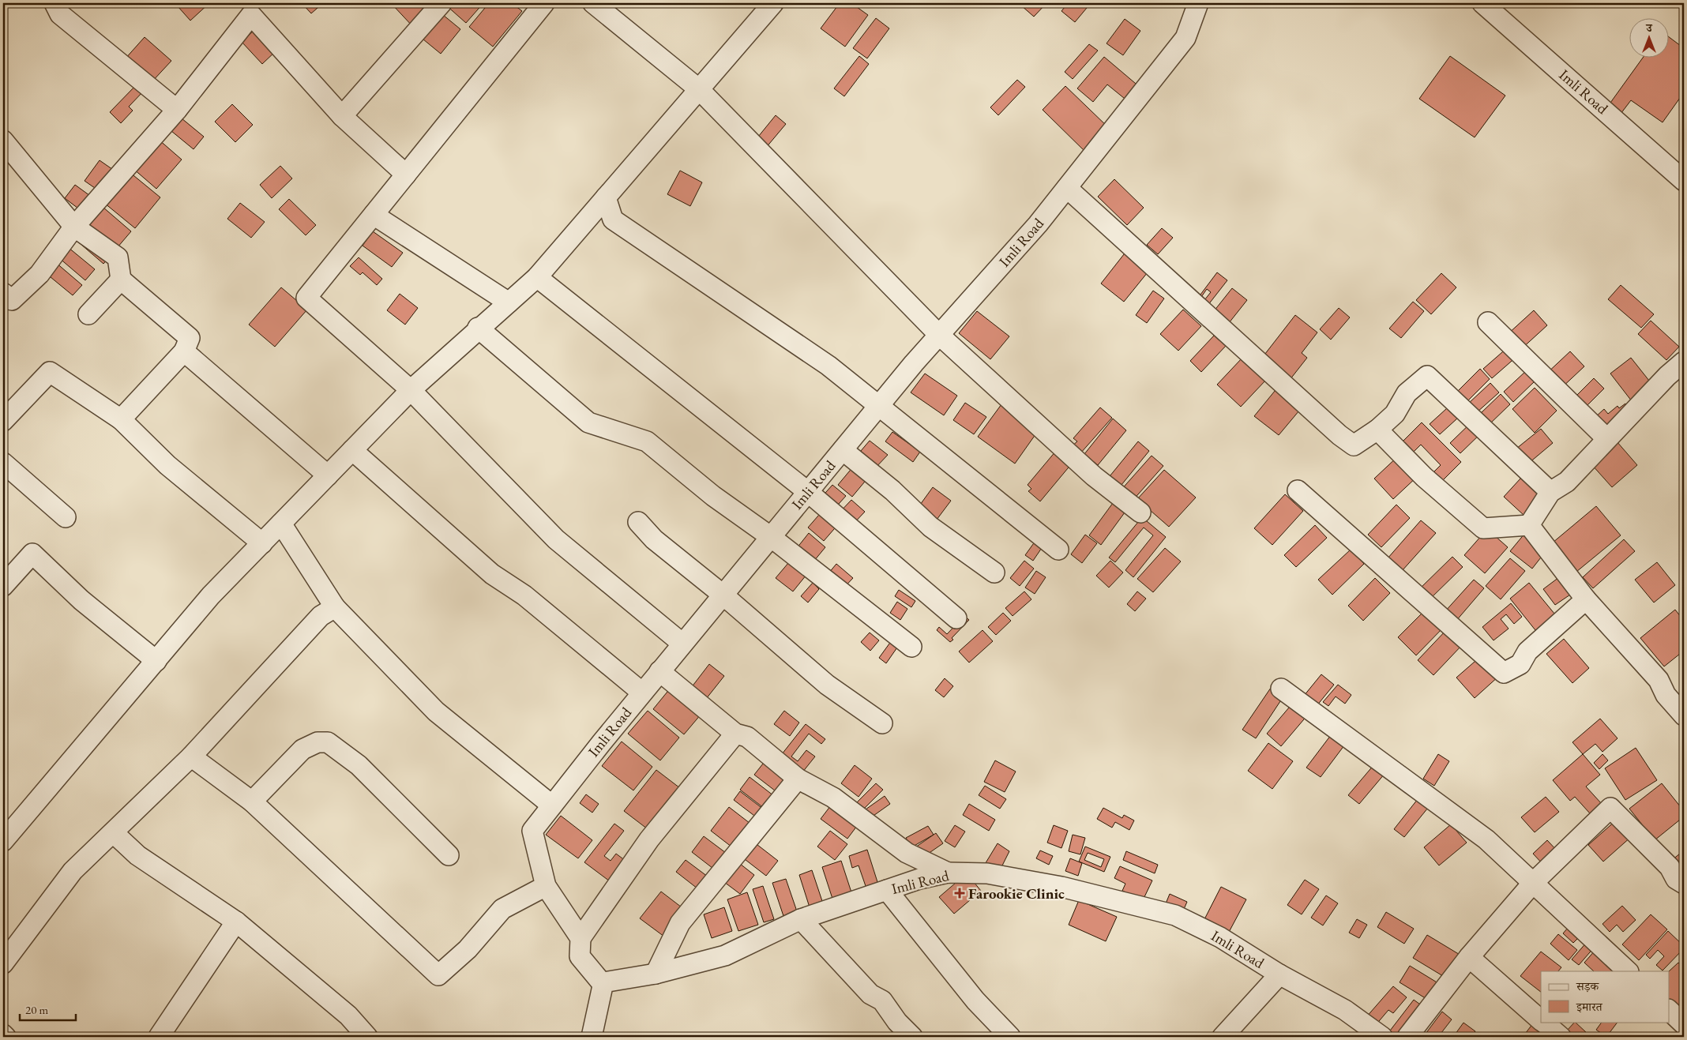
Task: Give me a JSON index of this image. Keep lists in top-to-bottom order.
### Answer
{
  "streets": {
    "street": ["Imli Road"]
  },
  "places": {
    "health": ["Farookie Clinic"]
  },
  "legend": ["सड़क", "इमारत"],
  "scale_bar": "20 m",
  "north": "top"
}
